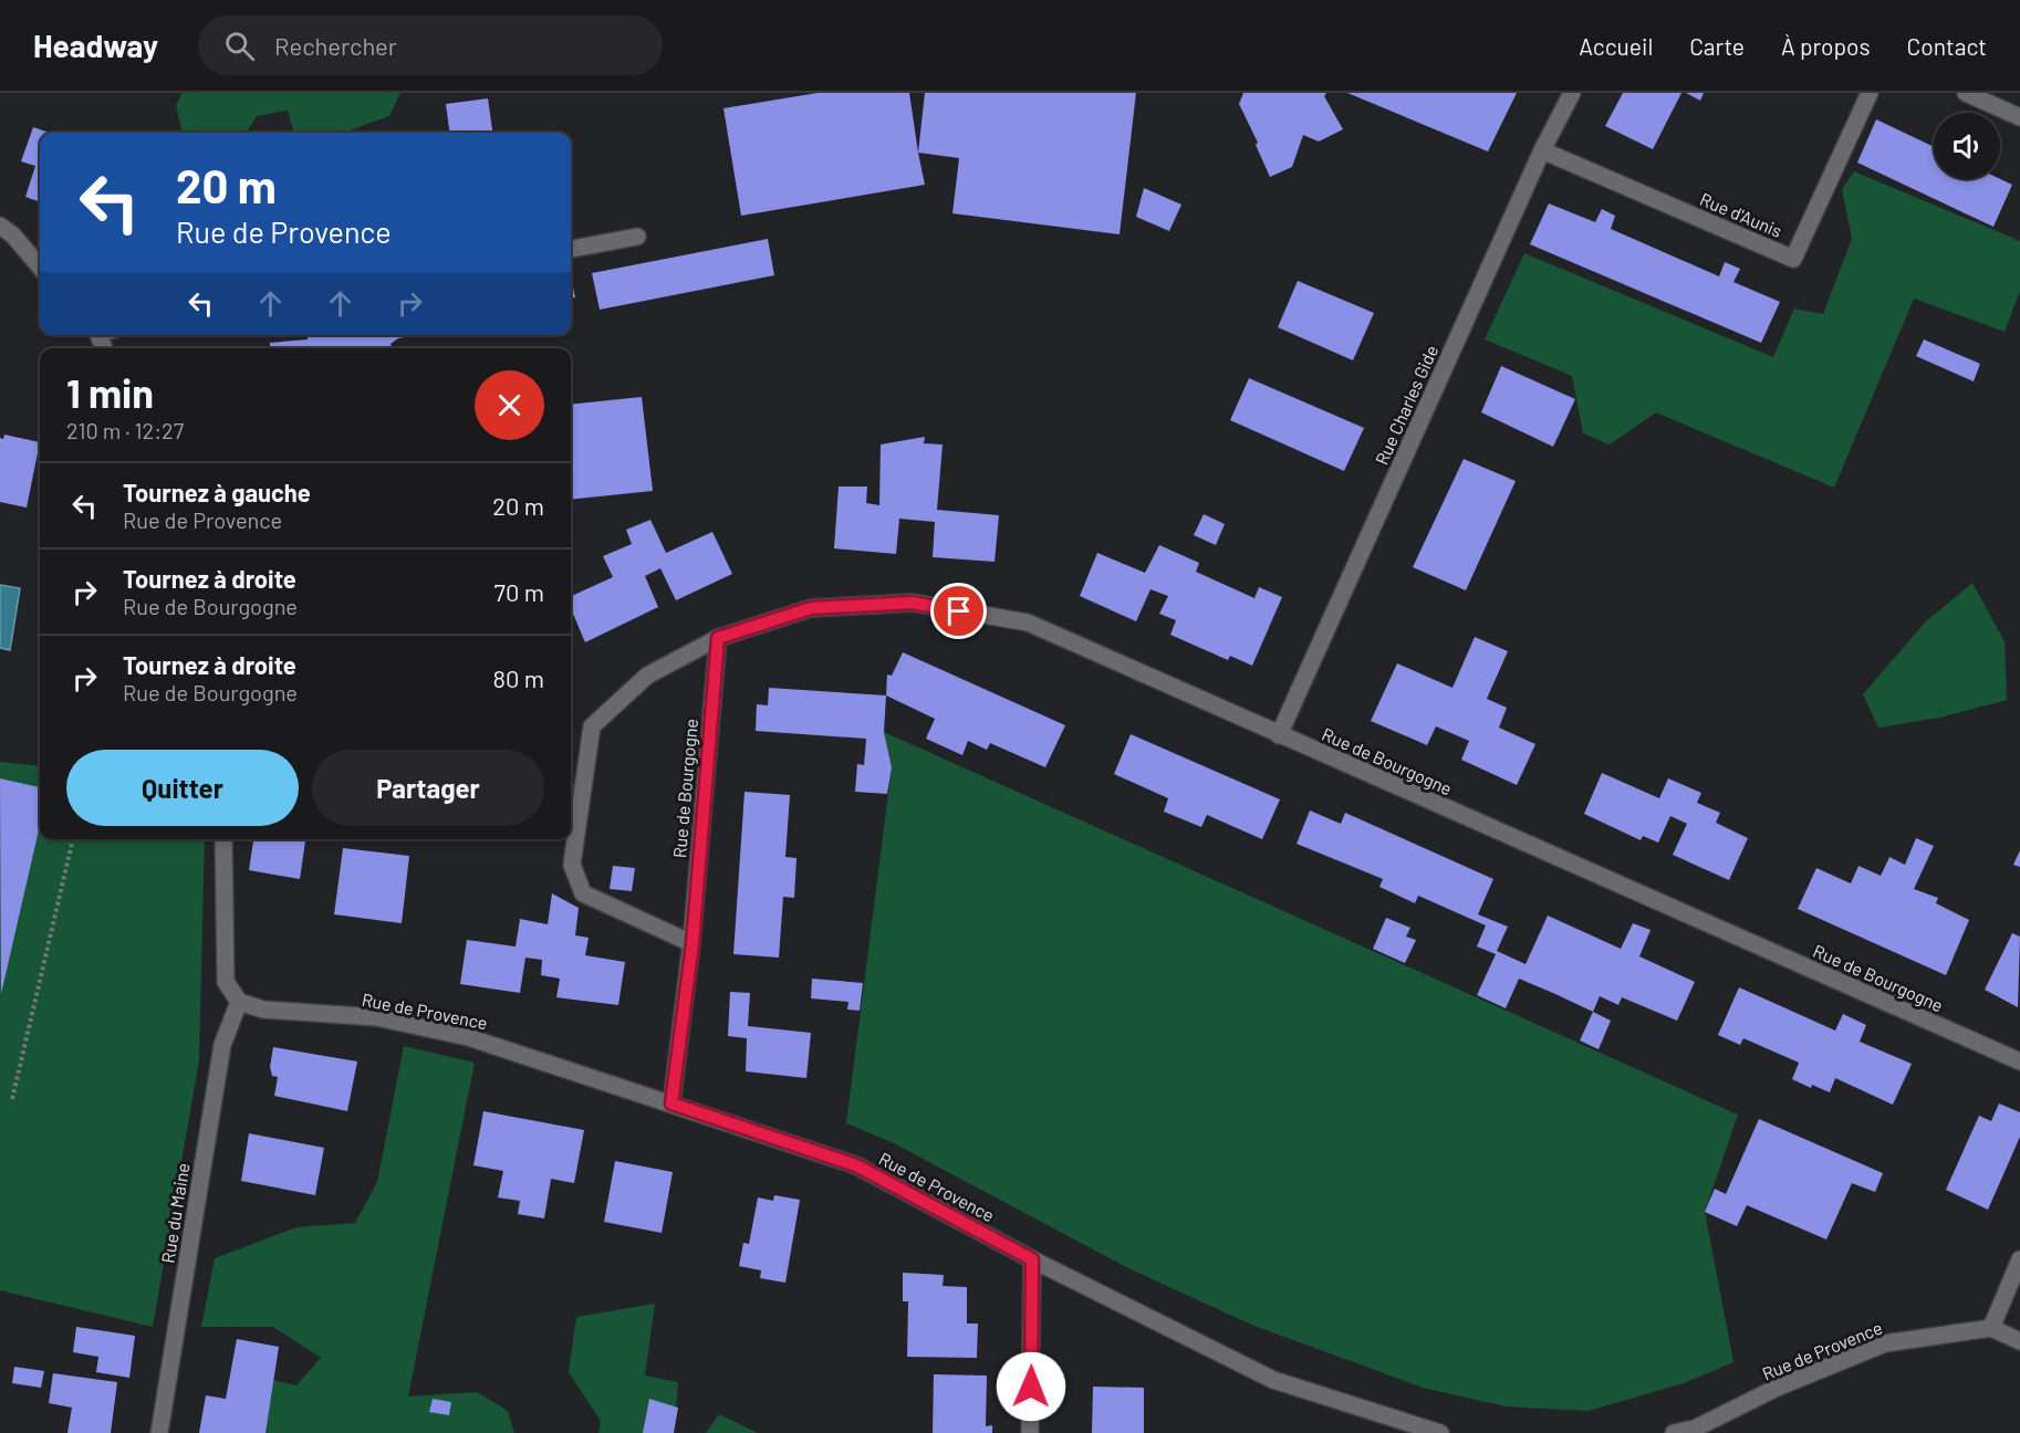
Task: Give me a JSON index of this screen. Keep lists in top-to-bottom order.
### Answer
{
  "streets": {
    "street": [
      "Rue d'Aunis",
      "Rue Charles Gide",
      "Rue de Bourgogne",
      "Rue de Provence",
      "Rue du Maine"
    ]
  },
  "crossings": [
    ["Rue d'Aunis", "Rue Charles Gide"],
    ["Rue Charles Gide", "Rue de Bourgogne"],
    ["Rue de Bourgogne", "Rue de Provence"],
    ["Rue de Provence", "Rue du Maine"]
  ],
  "page": {
    "header": "Headway",
    "search": "Rechercher",
    "nav": [
      "Accueil",
      "Carte",
      "À propos",
      "Contact"
    ],
    "turn": ["20 m", "Rue de Provence"],
    "heading": ["1 min", "210 m · 12:27"],
    "list": [
      {
        "name": "Tournez à gauche",
        "note": "Rue de Provence",
        "value": "20 m"
      },
      {
        "name": "Tournez à droite",
        "note": "Rue de Bourgogne",
        "value": "70 m"
      },
      {
        "name": "Tournez à droite",
        "note": "Rue de Bourgogne",
        "value": "80 m"
      }
    ],
    "buttons": ["Quitter", "Partager"]
  }
}
